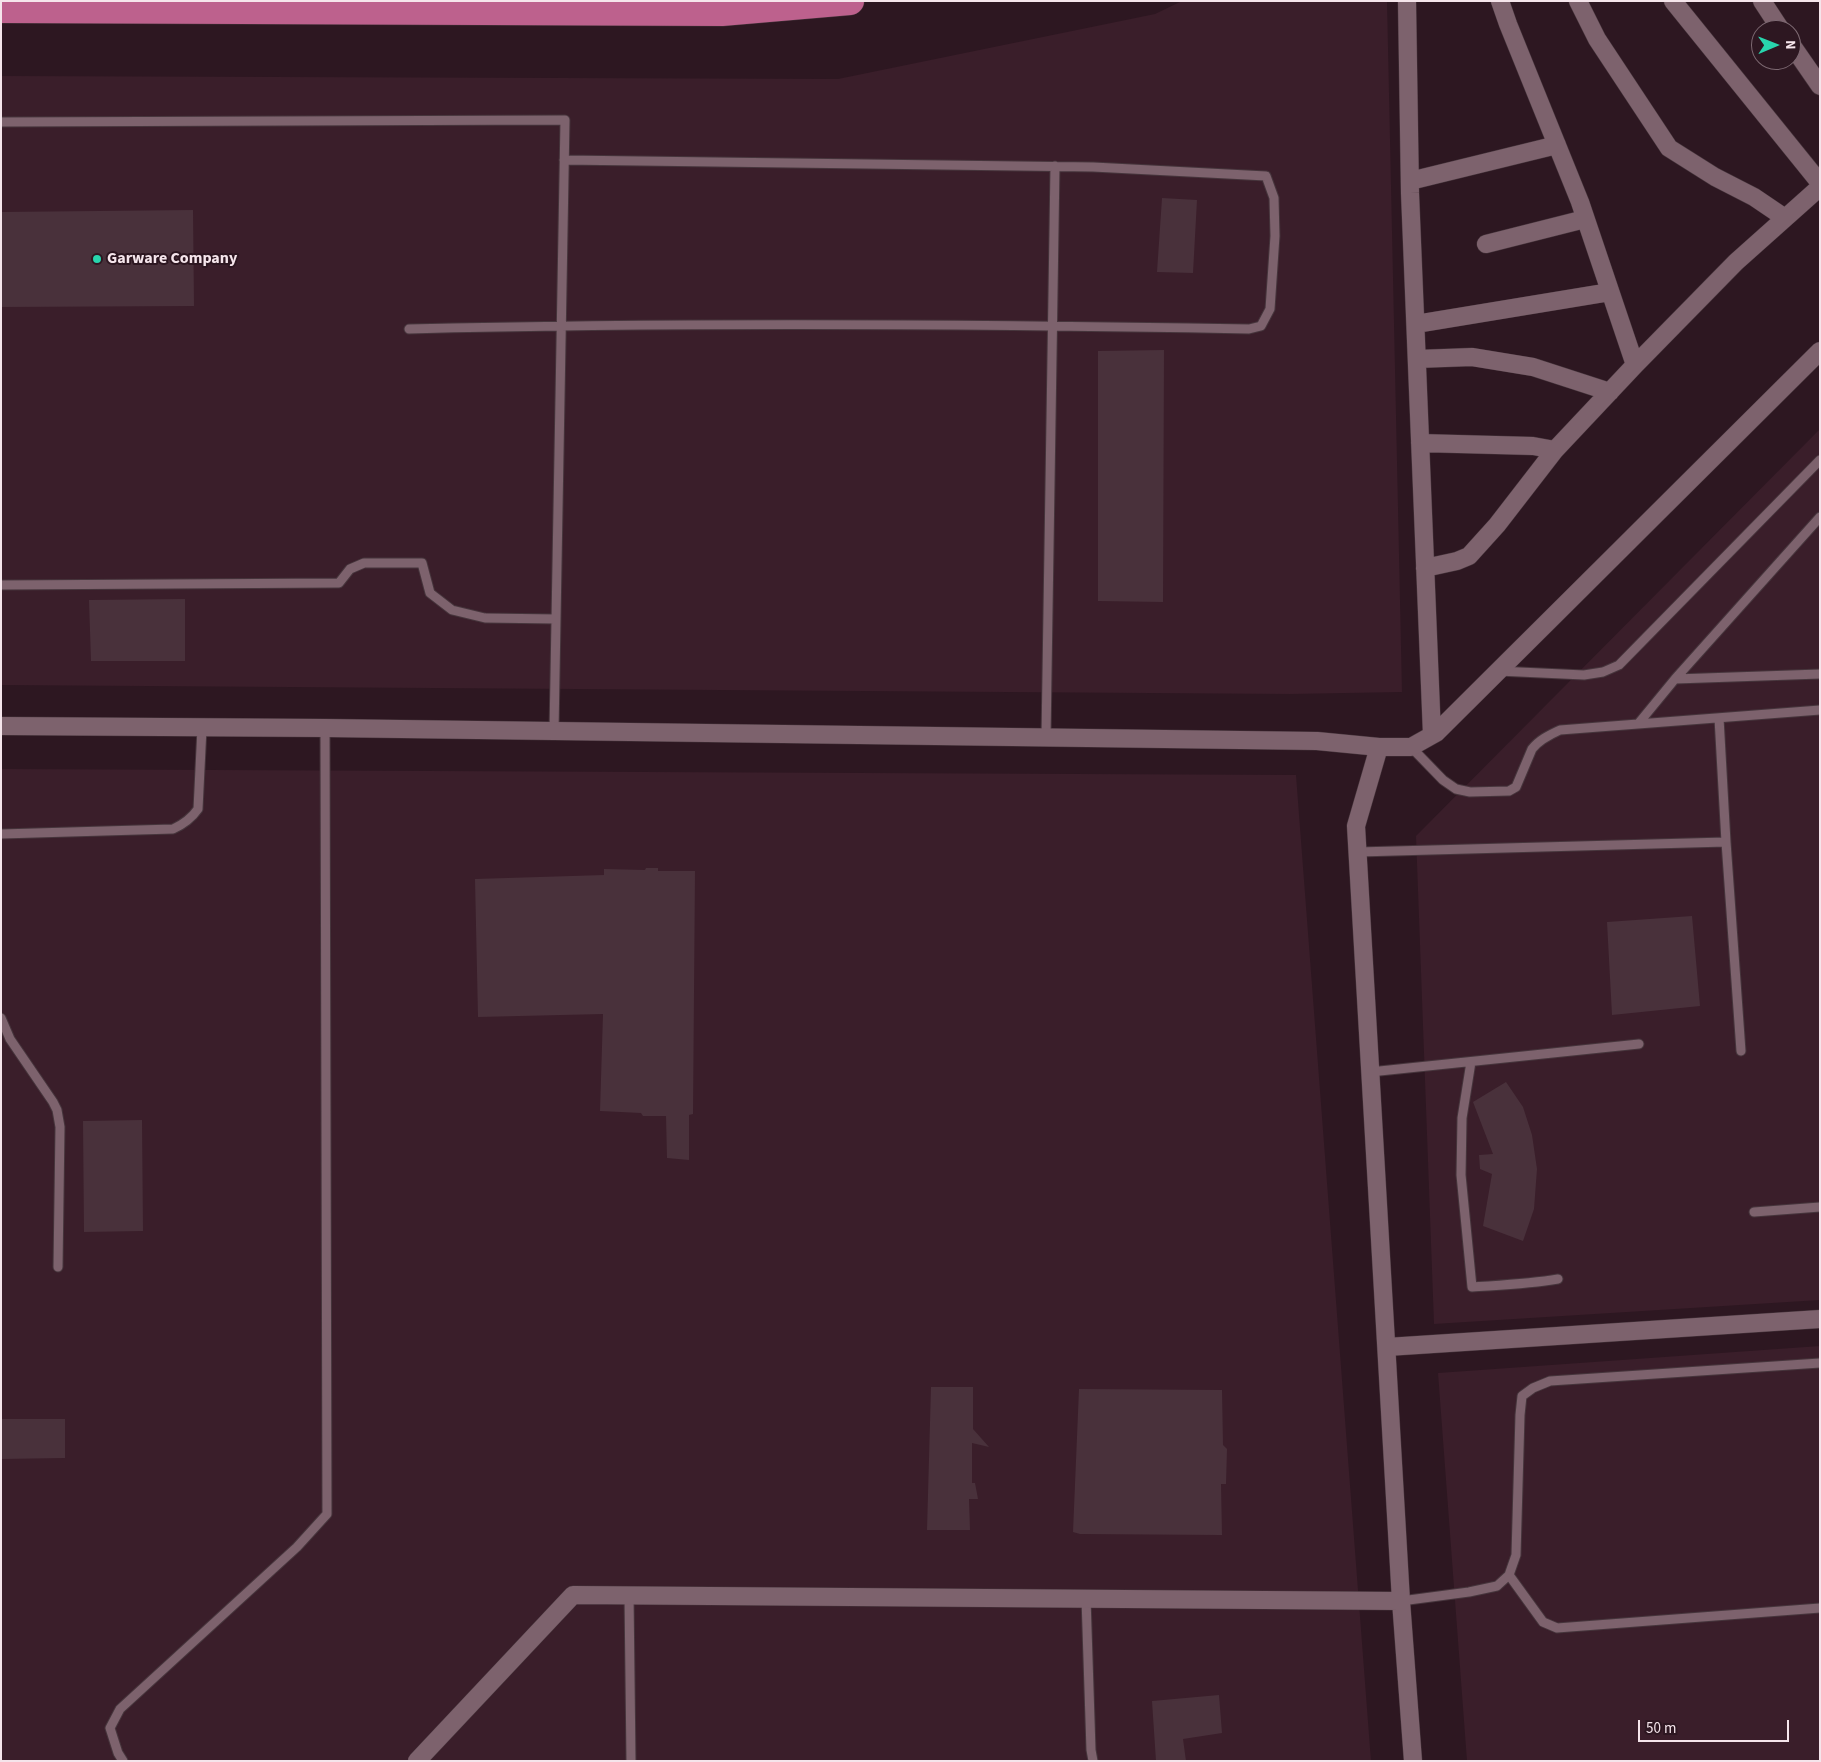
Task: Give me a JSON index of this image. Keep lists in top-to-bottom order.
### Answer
{
  "places": ["Garware Company"],
  "scale_bar": "50 m",
  "north": "right"
}
